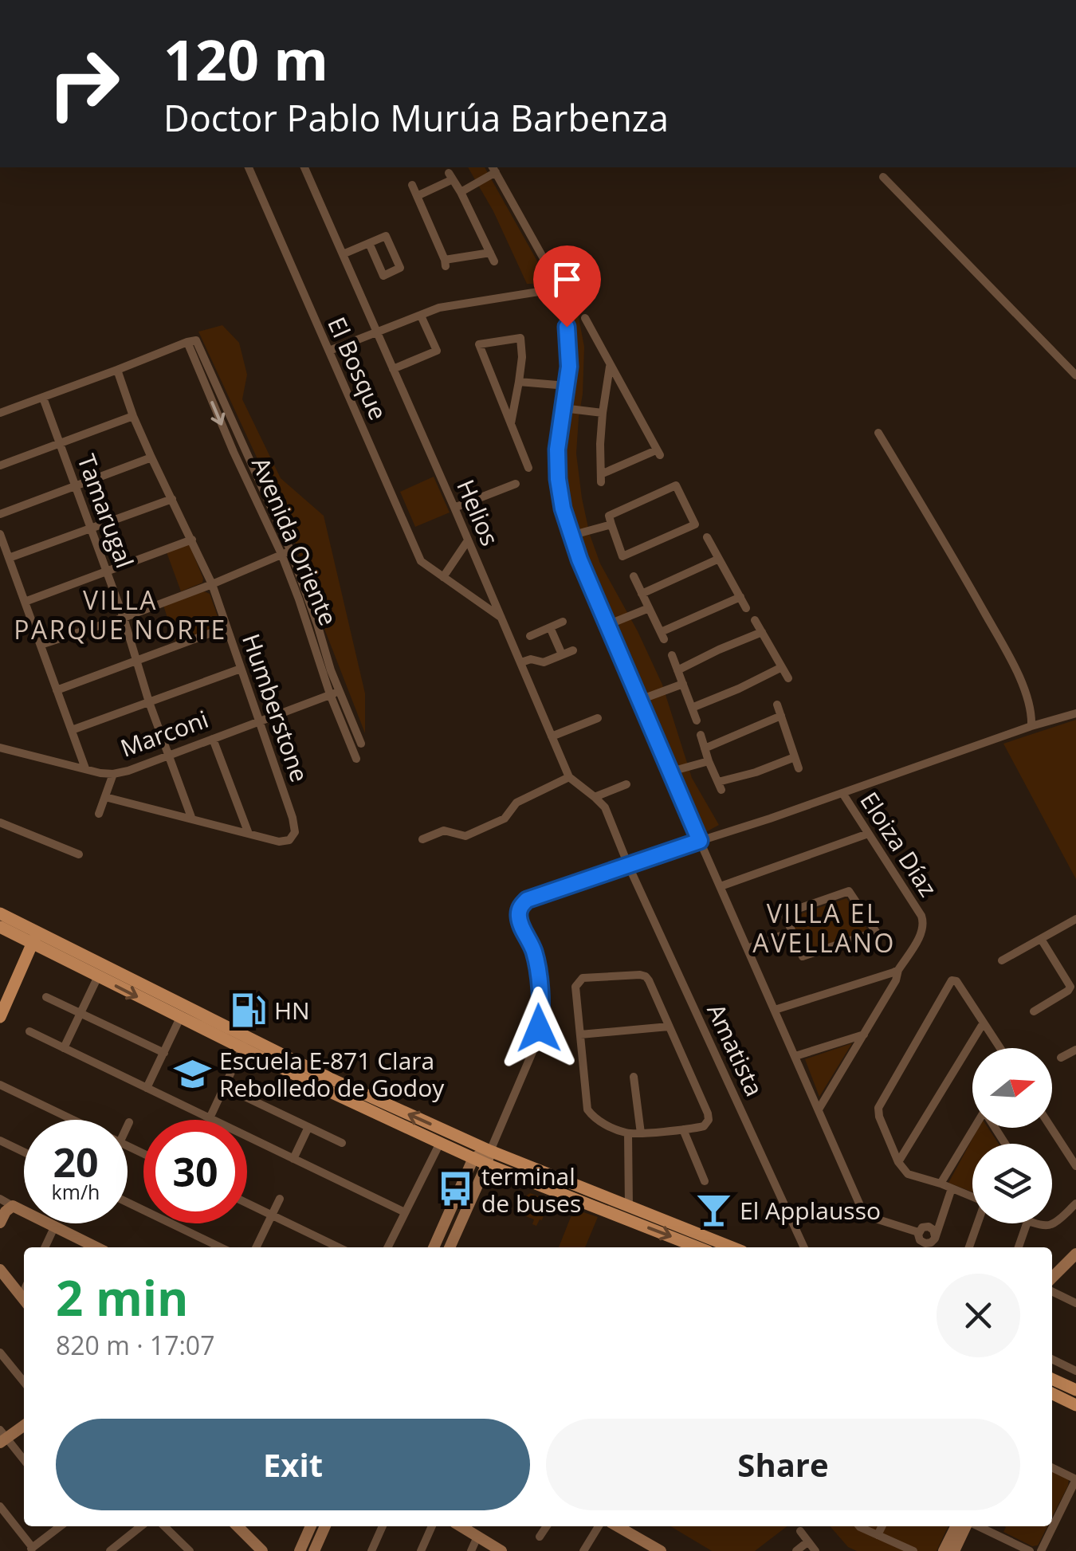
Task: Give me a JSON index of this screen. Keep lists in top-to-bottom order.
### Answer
{
  "streets": {
    "street": [
      "El Bosque",
      "Tamarugal",
      "Helios",
      "Avenida Oriente",
      "Humberstone",
      "Marconi",
      "Eloiza Díaz",
      "Amatista"
    ]
  },
  "crossings": [
    ["El Bosque", "Helios"],
    ["Tamarugal", "Humberstone"],
    ["Tamarugal", "Marconi"],
    ["Avenida Oriente", "Marconi"],
    ["Humberstone", "Marconi"]
  ],
  "districts": ["VILLA PARQUE NORTE", "VILLA EL AVELLANO"],
  "places": {
    "fuel station": ["HN"],
    "school or university": ["Escuela E-871 Clara Rebolledo de Godoy"],
    "bus stop": ["terminal de buses"],
    "bar": ["El Applausso"]
  },
  "north": "right",
  "page": {
    "turn": ["120 m", "Doctor Pablo Murúa Barbenza"],
    "speed": "20 km/h",
    "limit": "30",
    "heading": ["2 min", "820 m · 17:07"],
    "buttons": ["Exit", "Share"]
  }
}
